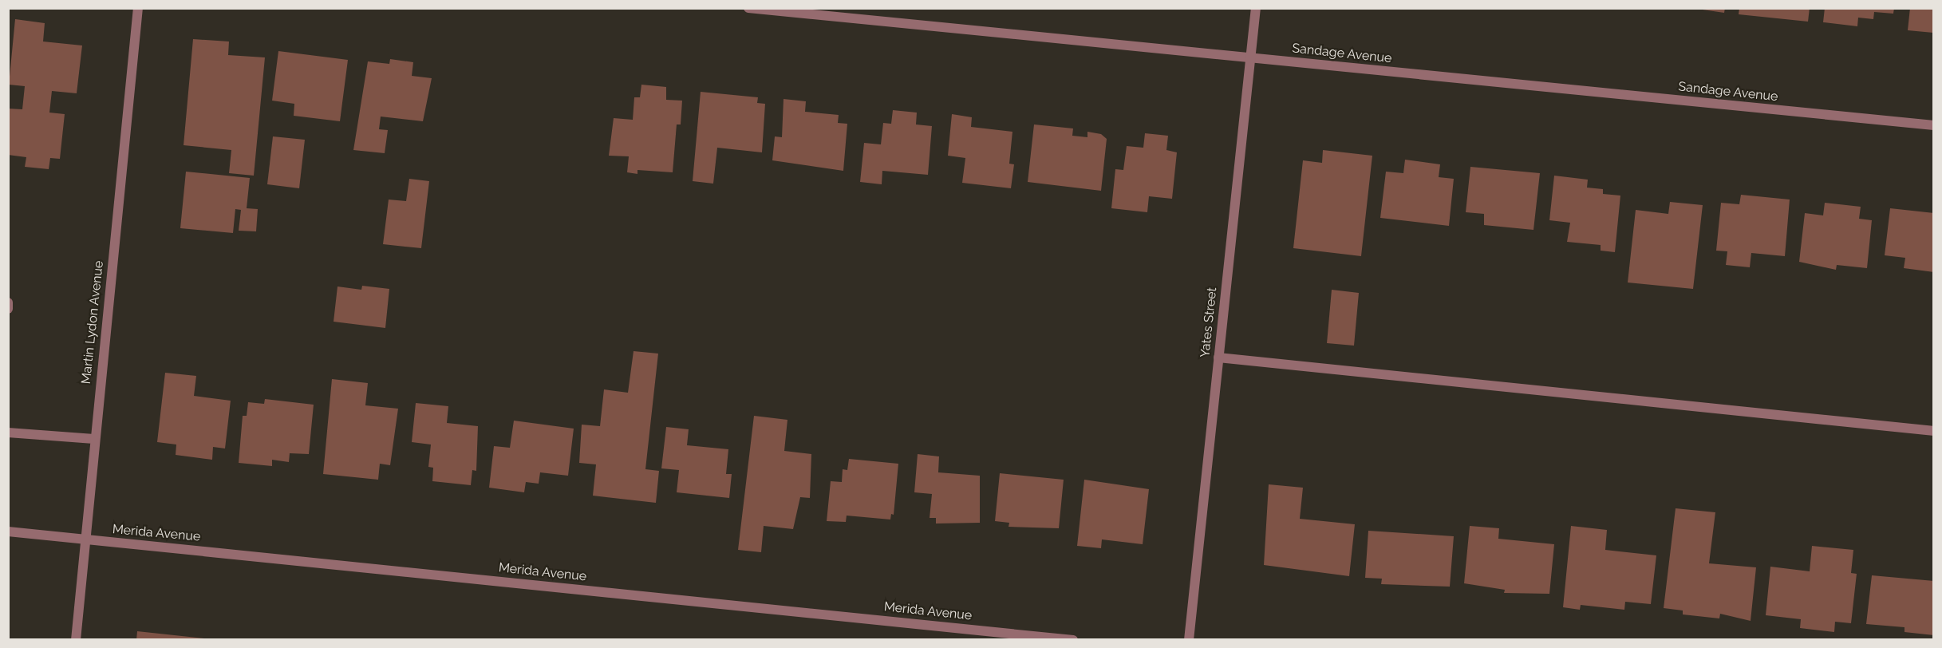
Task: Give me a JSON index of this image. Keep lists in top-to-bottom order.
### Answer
{
  "streets": {
    "street": [
      "Sandage Avenue",
      "Martin Lydon Avenue",
      "Yates Street",
      "Merida Avenue"
    ]
  },
  "crossings": [
    ["Sandage Avenue", "Yates Street"],
    ["Martin Lydon Avenue", "Merida Avenue"]
  ]
}
